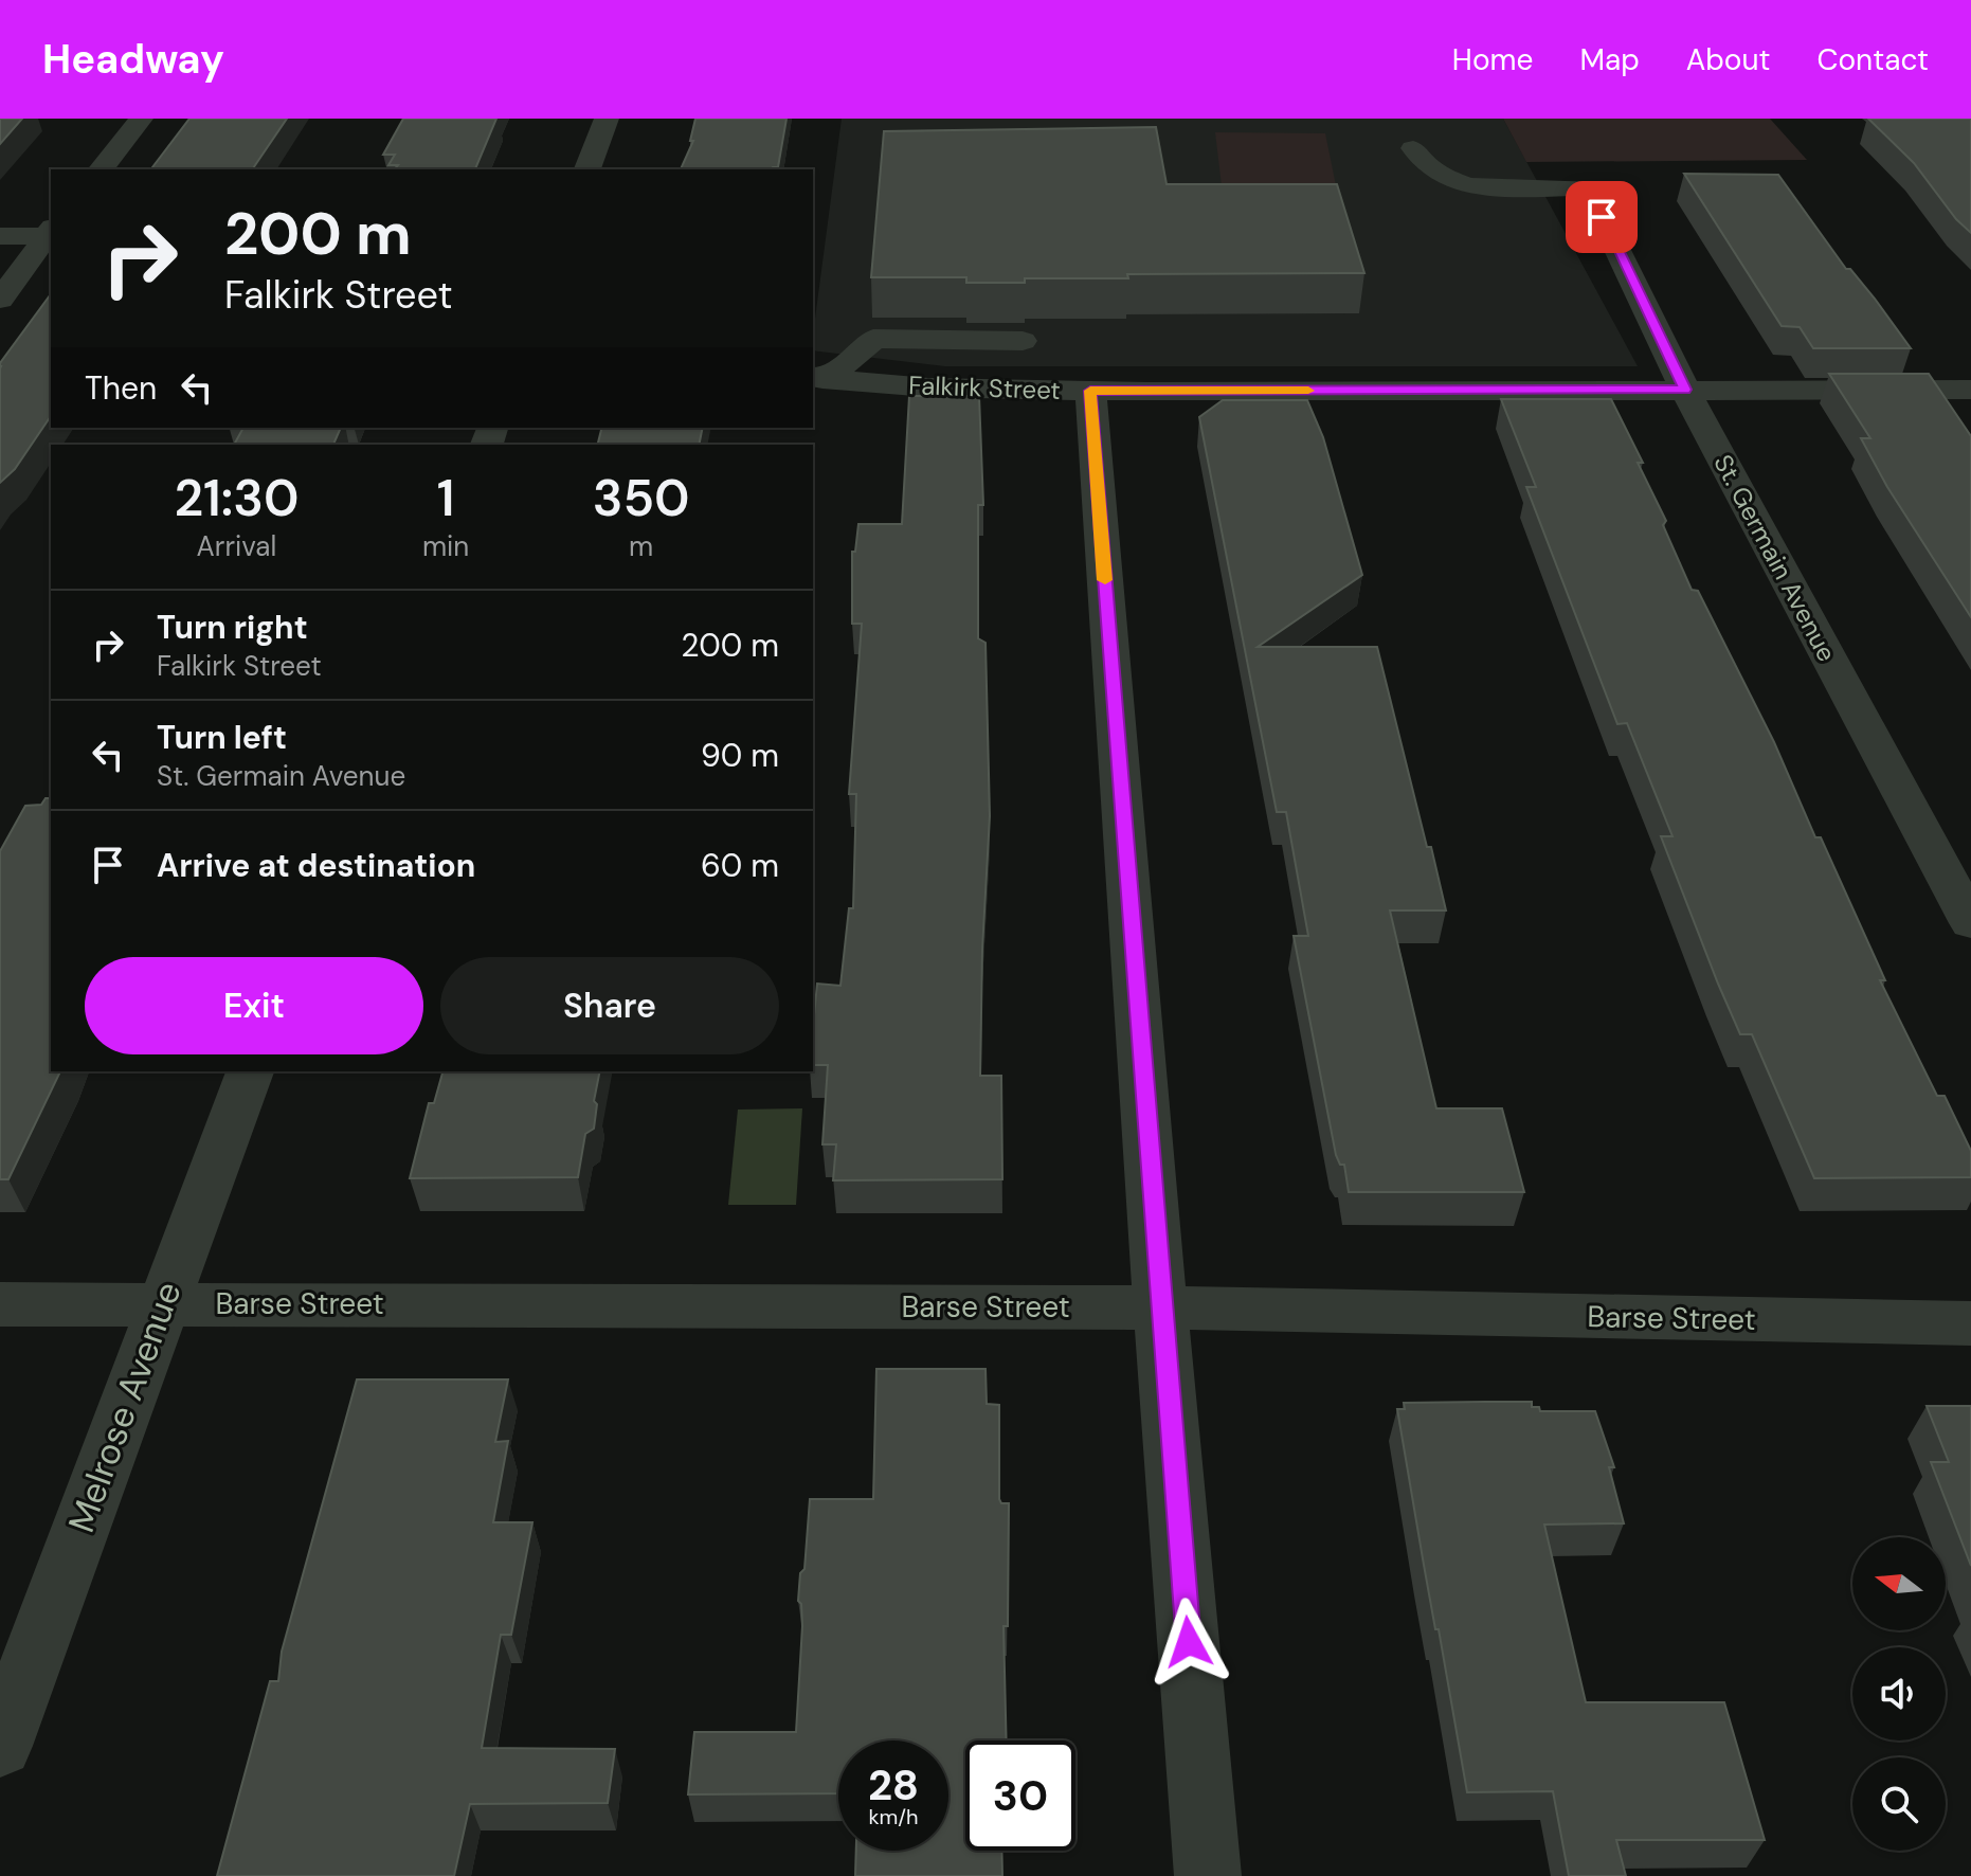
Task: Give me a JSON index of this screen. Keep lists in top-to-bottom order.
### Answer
{
  "streets": {
    "street": [
      "Falkirk Street",
      "St. Germain Avenue",
      "Barse Street",
      "Melrose Avenue"
    ]
  },
  "crossings": [
    ["Falkirk Street", "St. Germain Avenue"],
    ["Barse Street", "Melrose Avenue"]
  ],
  "north": "left",
  "page": {
    "header": "Headway",
    "nav": [
      "Home",
      "Map",
      "About",
      "Contact"
    ],
    "turn": ["200 m", "Falkirk Street"],
    "then": "Then",
    "eta": [
      "21:30",
      "Arrival",
      "1",
      "min",
      "350",
      "m"
    ],
    "list": [
      {
        "name": "Turn right",
        "note": "Falkirk Street",
        "value": "200 m"
      },
      {
        "name": "Turn left",
        "note": "St. Germain Avenue",
        "value": "90 m"
      },
      {
        "name": "Arrive at destination",
        "value": "60 m"
      }
    ],
    "buttons": ["Exit", "Share"],
    "speed": "28 km/h",
    "limit": "30"
  }
}
